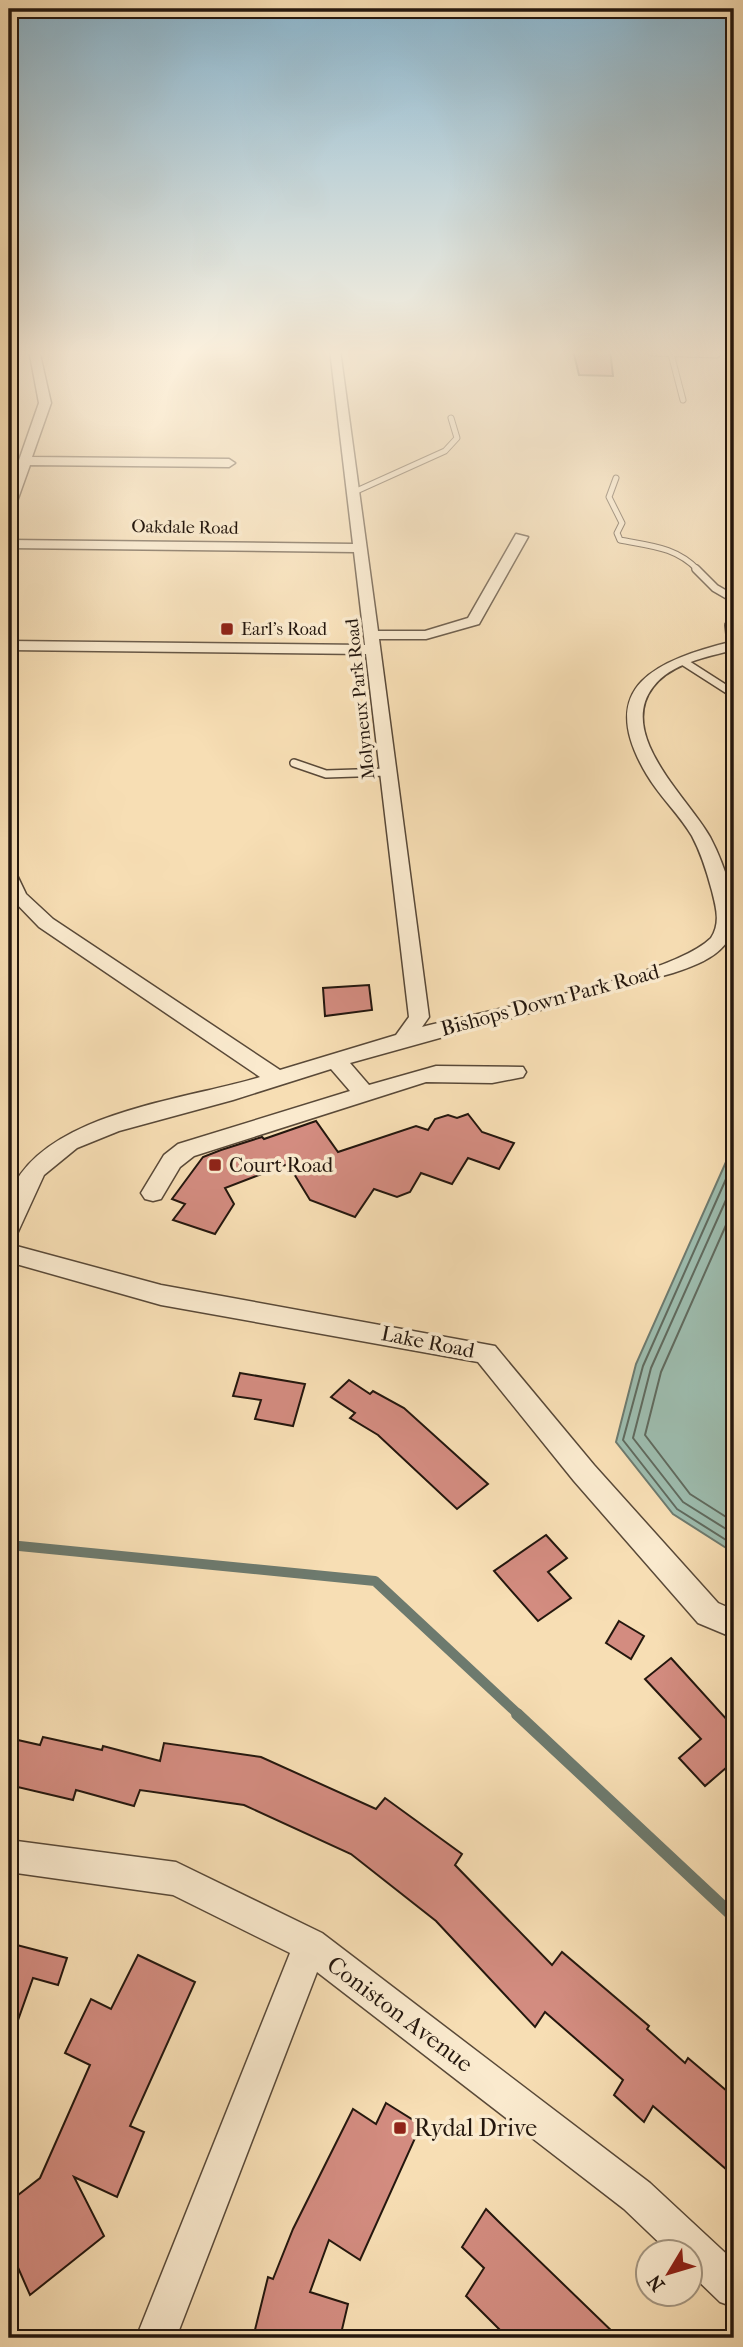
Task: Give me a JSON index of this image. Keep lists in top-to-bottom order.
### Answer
{
  "streets": {
    "street": [
      "Oakdale Road",
      "Molyneux Park Road",
      "Bishops Down Park Road",
      "Lake Road",
      "Coniston Avenue"
    ]
  },
  "crossings": [
    ["Oakdale Road", "Molyneux Park Road"],
    ["Molyneux Park Road", "Bishops Down Park Road"]
  ],
  "places": {
    "transit": ["Earl's Road", "Court Road", "Rydal Drive"]
  },
  "north": "bottom left"
}
